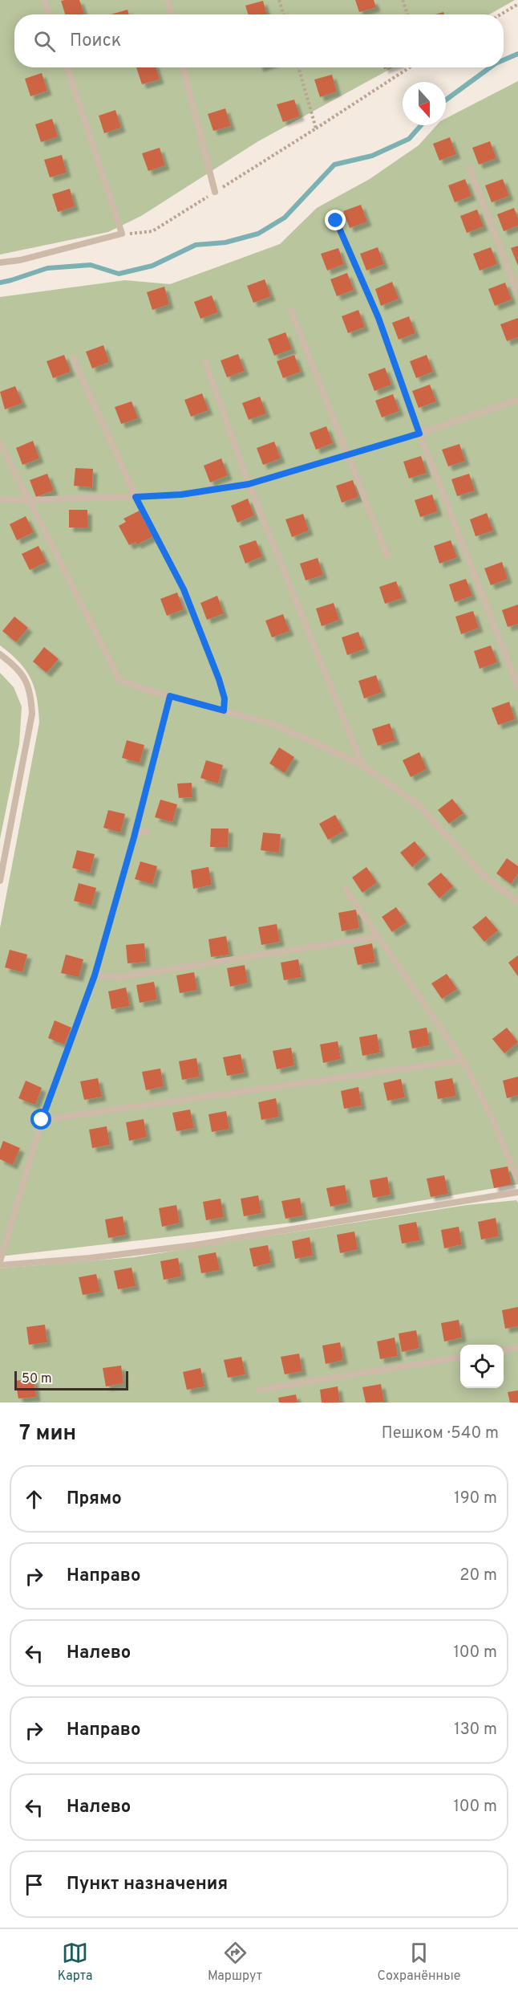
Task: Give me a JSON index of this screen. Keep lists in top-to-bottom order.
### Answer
{
  "scale_bar": "50 m",
  "north": "bottom",
  "page": {
    "search": "Поиск",
    "scale": "50 m",
    "heading": ["7 мин", "Пешком · 540 m"],
    "list": [
      ["Прямо", "190 m"],
      ["Направо", "20 m"],
      ["Налево", "100 m"],
      ["Направо", "130 m"],
      ["Налево", "100 m"],
      "Пункт назначения"
    ],
    "nav": ["Карта", "Маршрут", "Сохранённые"]
  }
}
